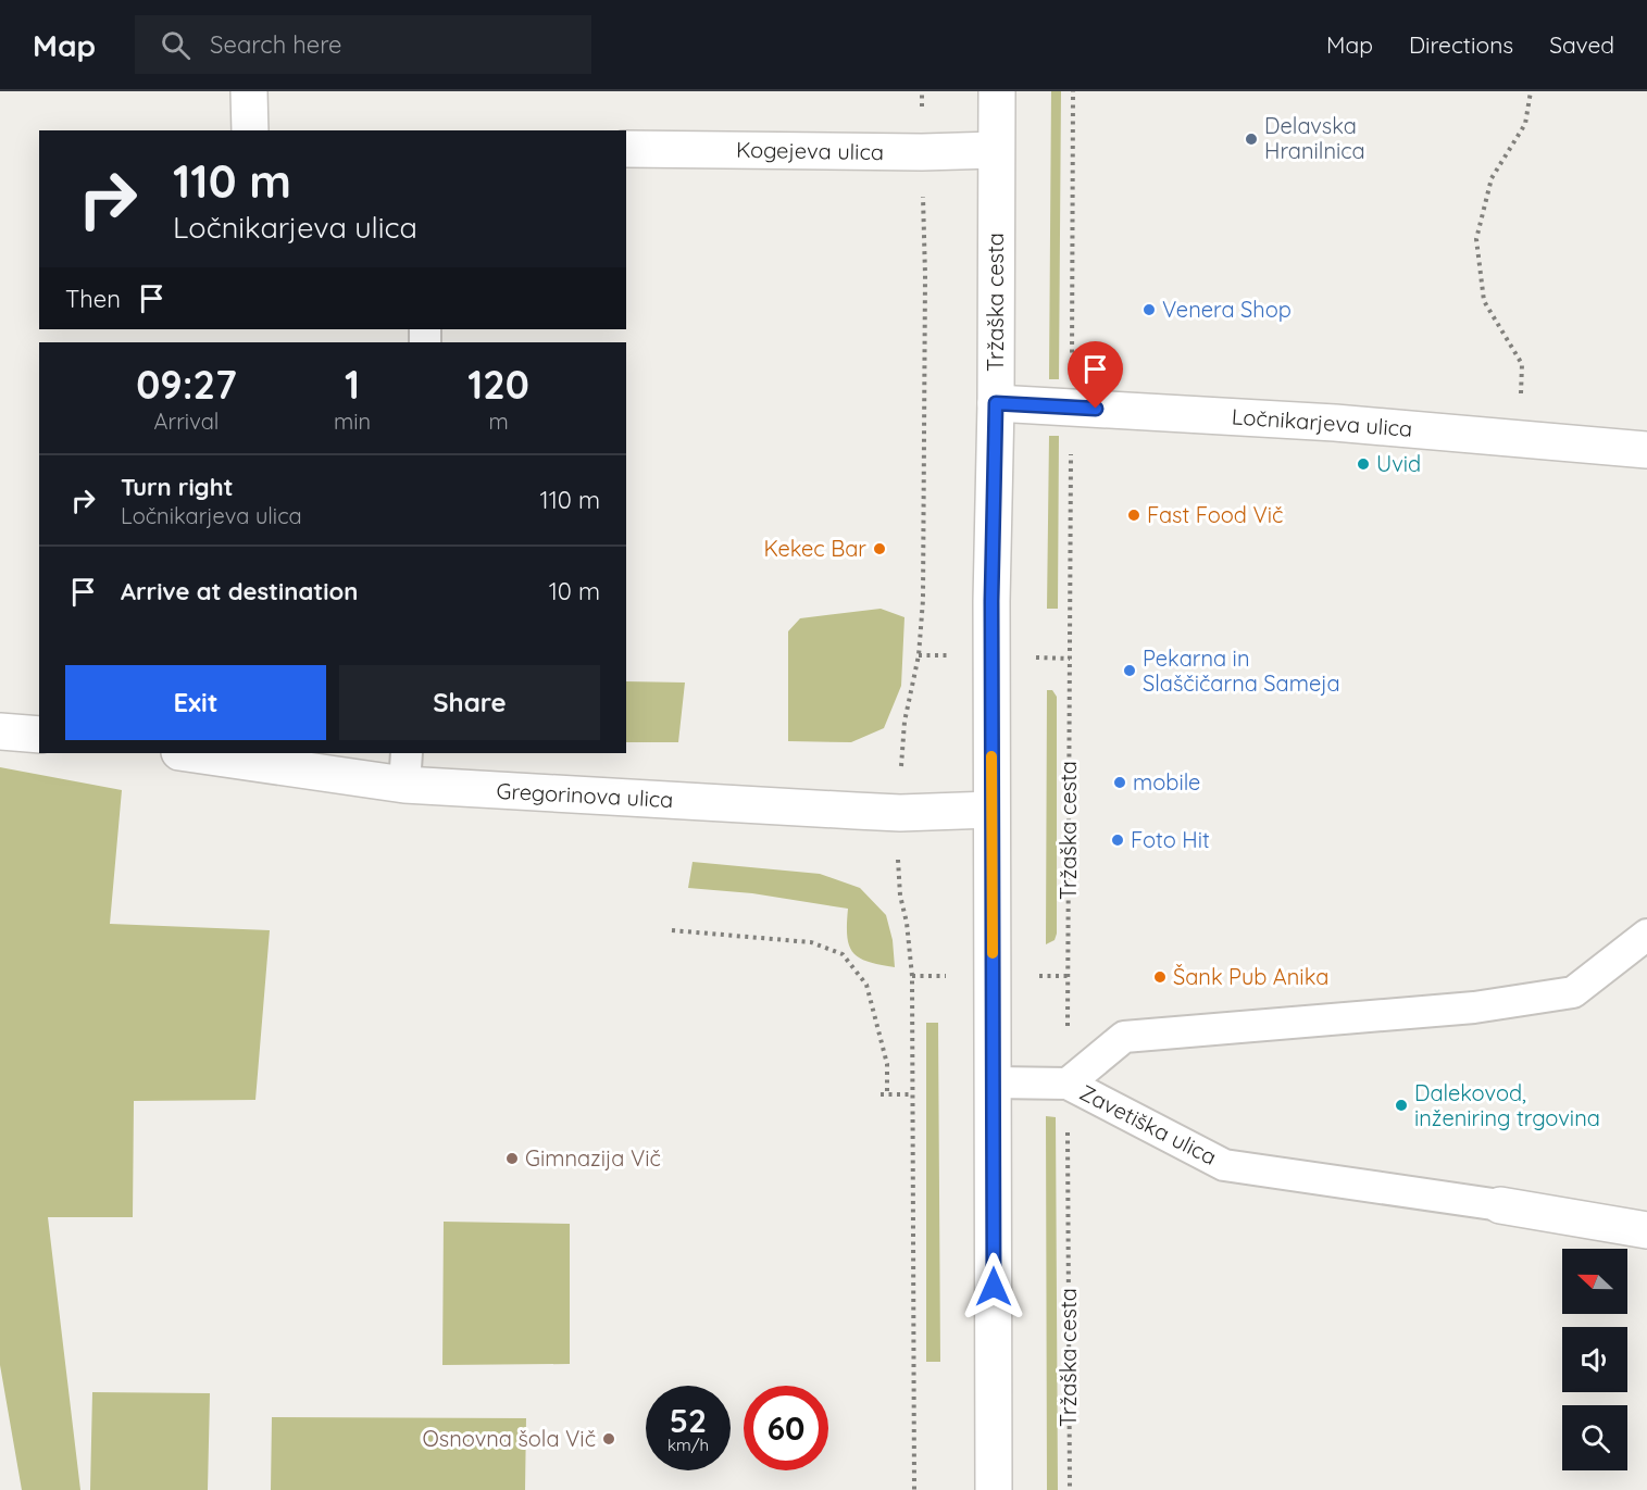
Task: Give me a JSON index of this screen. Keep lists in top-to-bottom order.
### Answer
{
  "streets": {
    "street": [
      "Kogejeva ulica",
      "Tržaška cesta",
      "Ločnikarjeva ulica",
      "Gregorinova ulica",
      "Zavetiška ulica"
    ]
  },
  "crossings": [
    ["Kogejeva ulica", "Tržaška cesta"],
    ["Tržaška cesta", "Ločnikarjeva ulica"],
    ["Tržaška cesta", "Gregorinova ulica"],
    ["Tržaška cesta", "Zavetiška ulica"]
  ],
  "places": [
    "Delavska Hranilnica",
    "Venera Shop",
    "Uvid",
    "Fast Food Vič",
    "Kekec Bar",
    "Pekarna in Slaščičarna Sameja",
    "mobile",
    "Foto Hit",
    "Šank Pub Anika",
    "Dalekovod, inženiring trgovina",
    "Gimnazija Vič",
    "Osnovna šola Vič"
  ],
  "north": "left",
  "page": {
    "header": "Map",
    "search": "Search here",
    "nav": ["Map", "Directions", "Saved"],
    "turn": ["110 m", "Ločnikarjeva ulica"],
    "then": "Then",
    "eta": [
      "09:27",
      "Arrival",
      "1",
      "min",
      "120",
      "m"
    ],
    "list": [
      {
        "name": "Turn right",
        "note": "Ločnikarjeva ulica",
        "value": "110 m"
      },
      {
        "name": "Arrive at destination",
        "value": "10 m"
      }
    ],
    "buttons": ["Exit", "Share"],
    "speed": "52 km/h",
    "limit": "60"
  }
}
